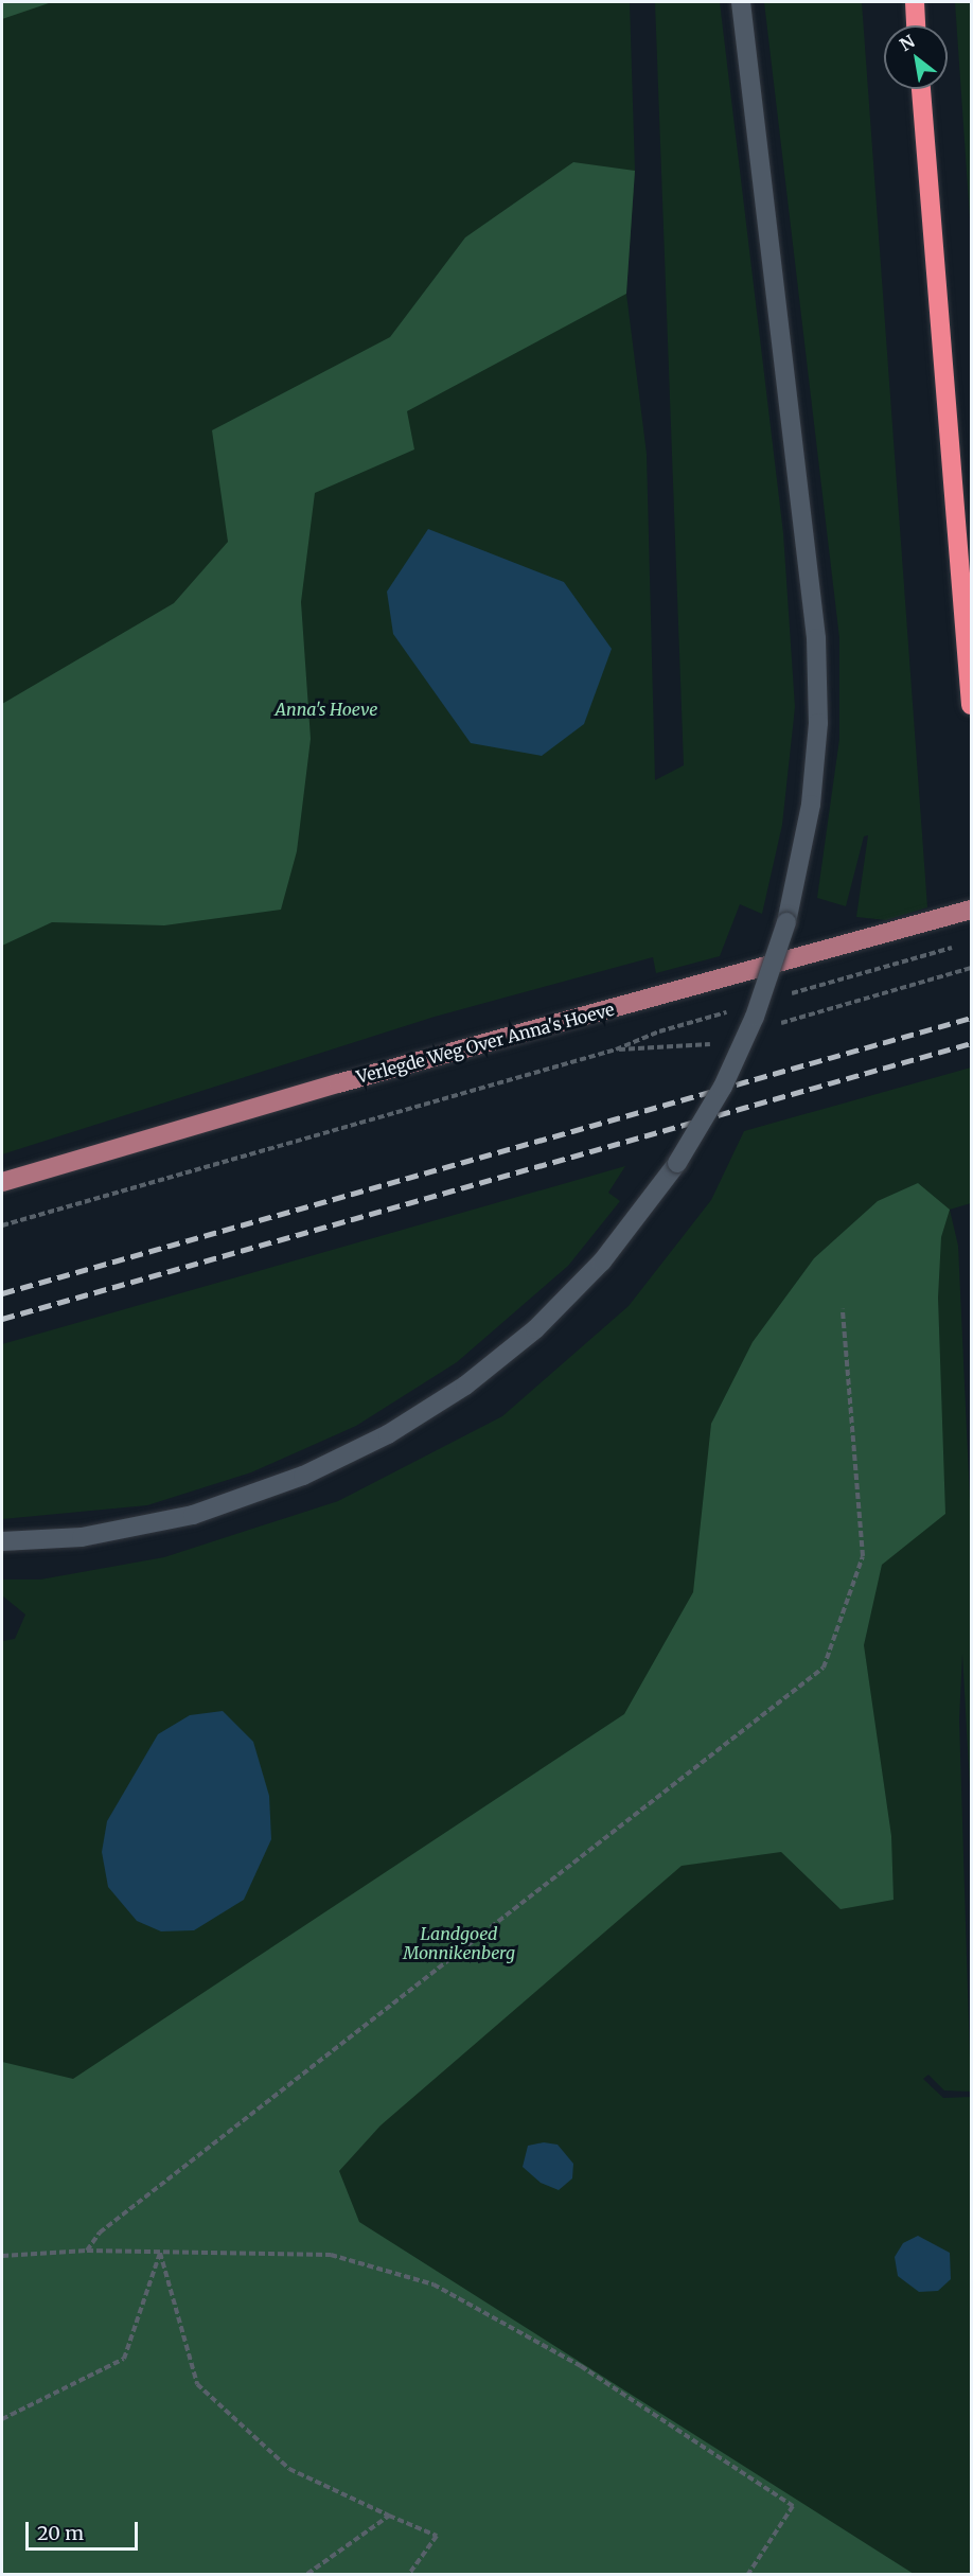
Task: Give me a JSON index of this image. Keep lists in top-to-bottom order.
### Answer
{
  "streets": {
    "main road": ["Verlegde Weg Over Anna's Hoeve"]
  },
  "parks": ["Anna's Hoeve", "Landgoed Monnikenberg"],
  "scale_bar": "20 m",
  "north": "top left"
}
